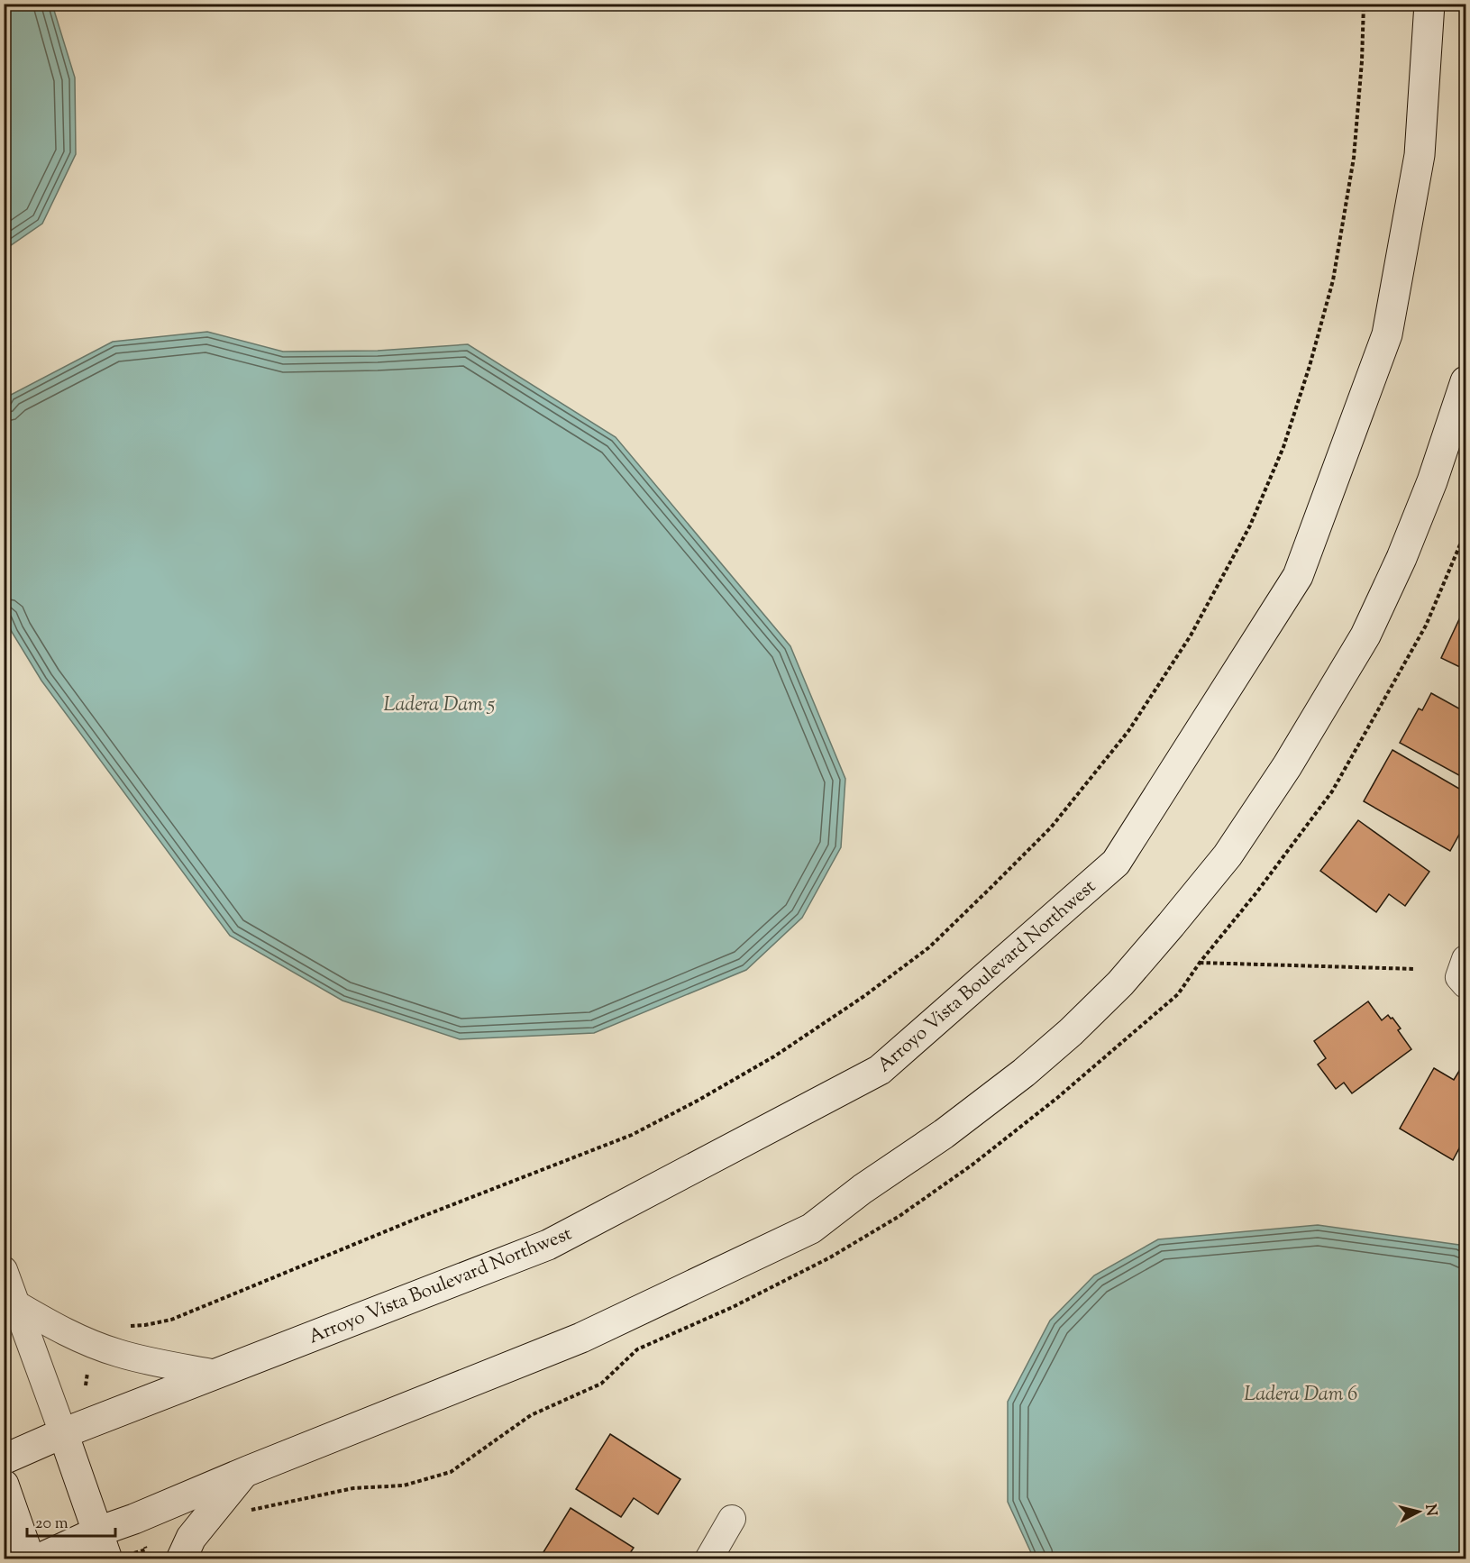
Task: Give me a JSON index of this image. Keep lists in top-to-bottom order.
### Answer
{
  "streets": {
    "main road": ["Arroyo Vista Boulevard Northwest"]
  },
  "water": ["Ladera Dam 5", "Ladera Dam 6"],
  "scale_bar": "20 m",
  "north": "right"
}
